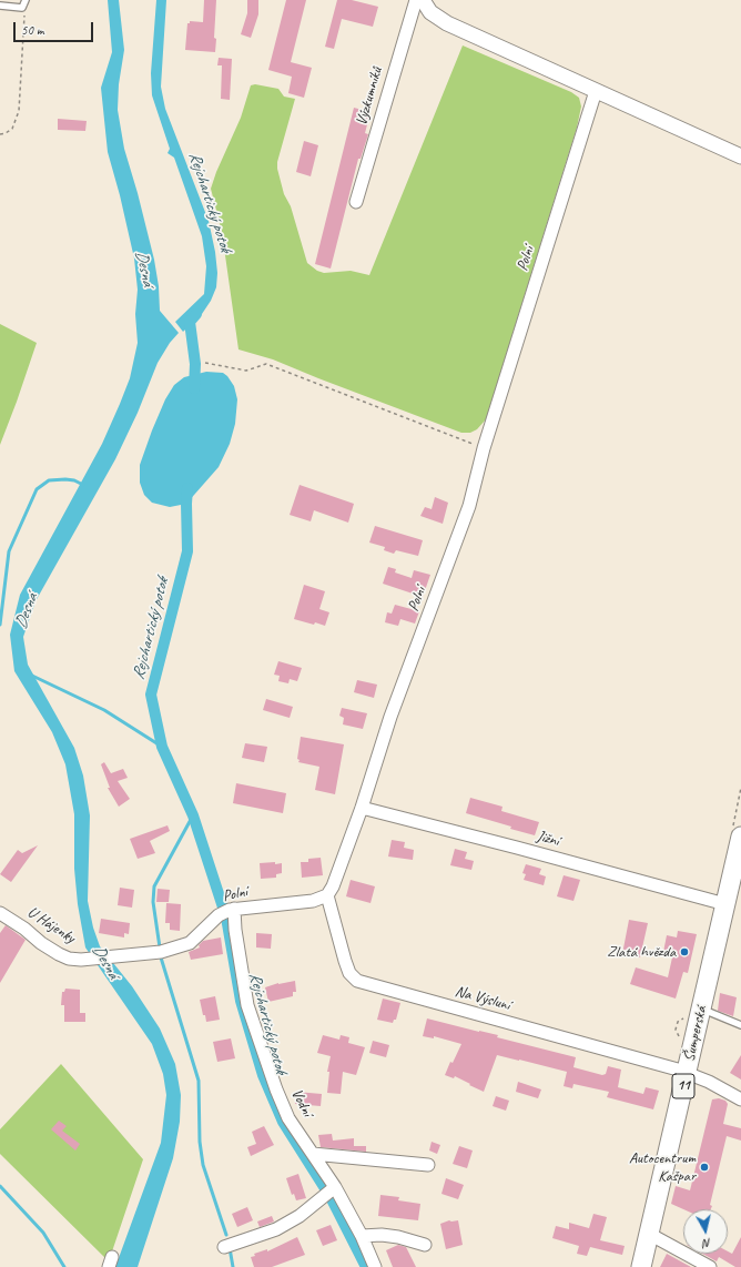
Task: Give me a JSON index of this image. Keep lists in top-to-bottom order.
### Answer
{
  "streets": {
    "main road": ["Šumperská", "11"],
    "street": [
      "Výzkumníků",
      "Polní",
      "Jižní",
      "U Hájenky",
      "Na Výsluní",
      "Vodní"
    ]
  },
  "crossings": [
    ["Polní", "Jižní"],
    ["Polní", "U Hájenky"],
    ["Polní", "Na Výsluní"],
    ["Polní", "Vodní"],
    ["Jižní", "Šumperská"],
    ["Jižní", "11"],
    ["Na Výsluní", "Šumperská"],
    ["Šumperská", "11"]
  ],
  "water": ["Rejchartický potok", "Desná"],
  "places": ["Zlatá hvězda", "Autocentrum Kašpar"],
  "scale_bar": "50 m",
  "north": "bottom"
}
